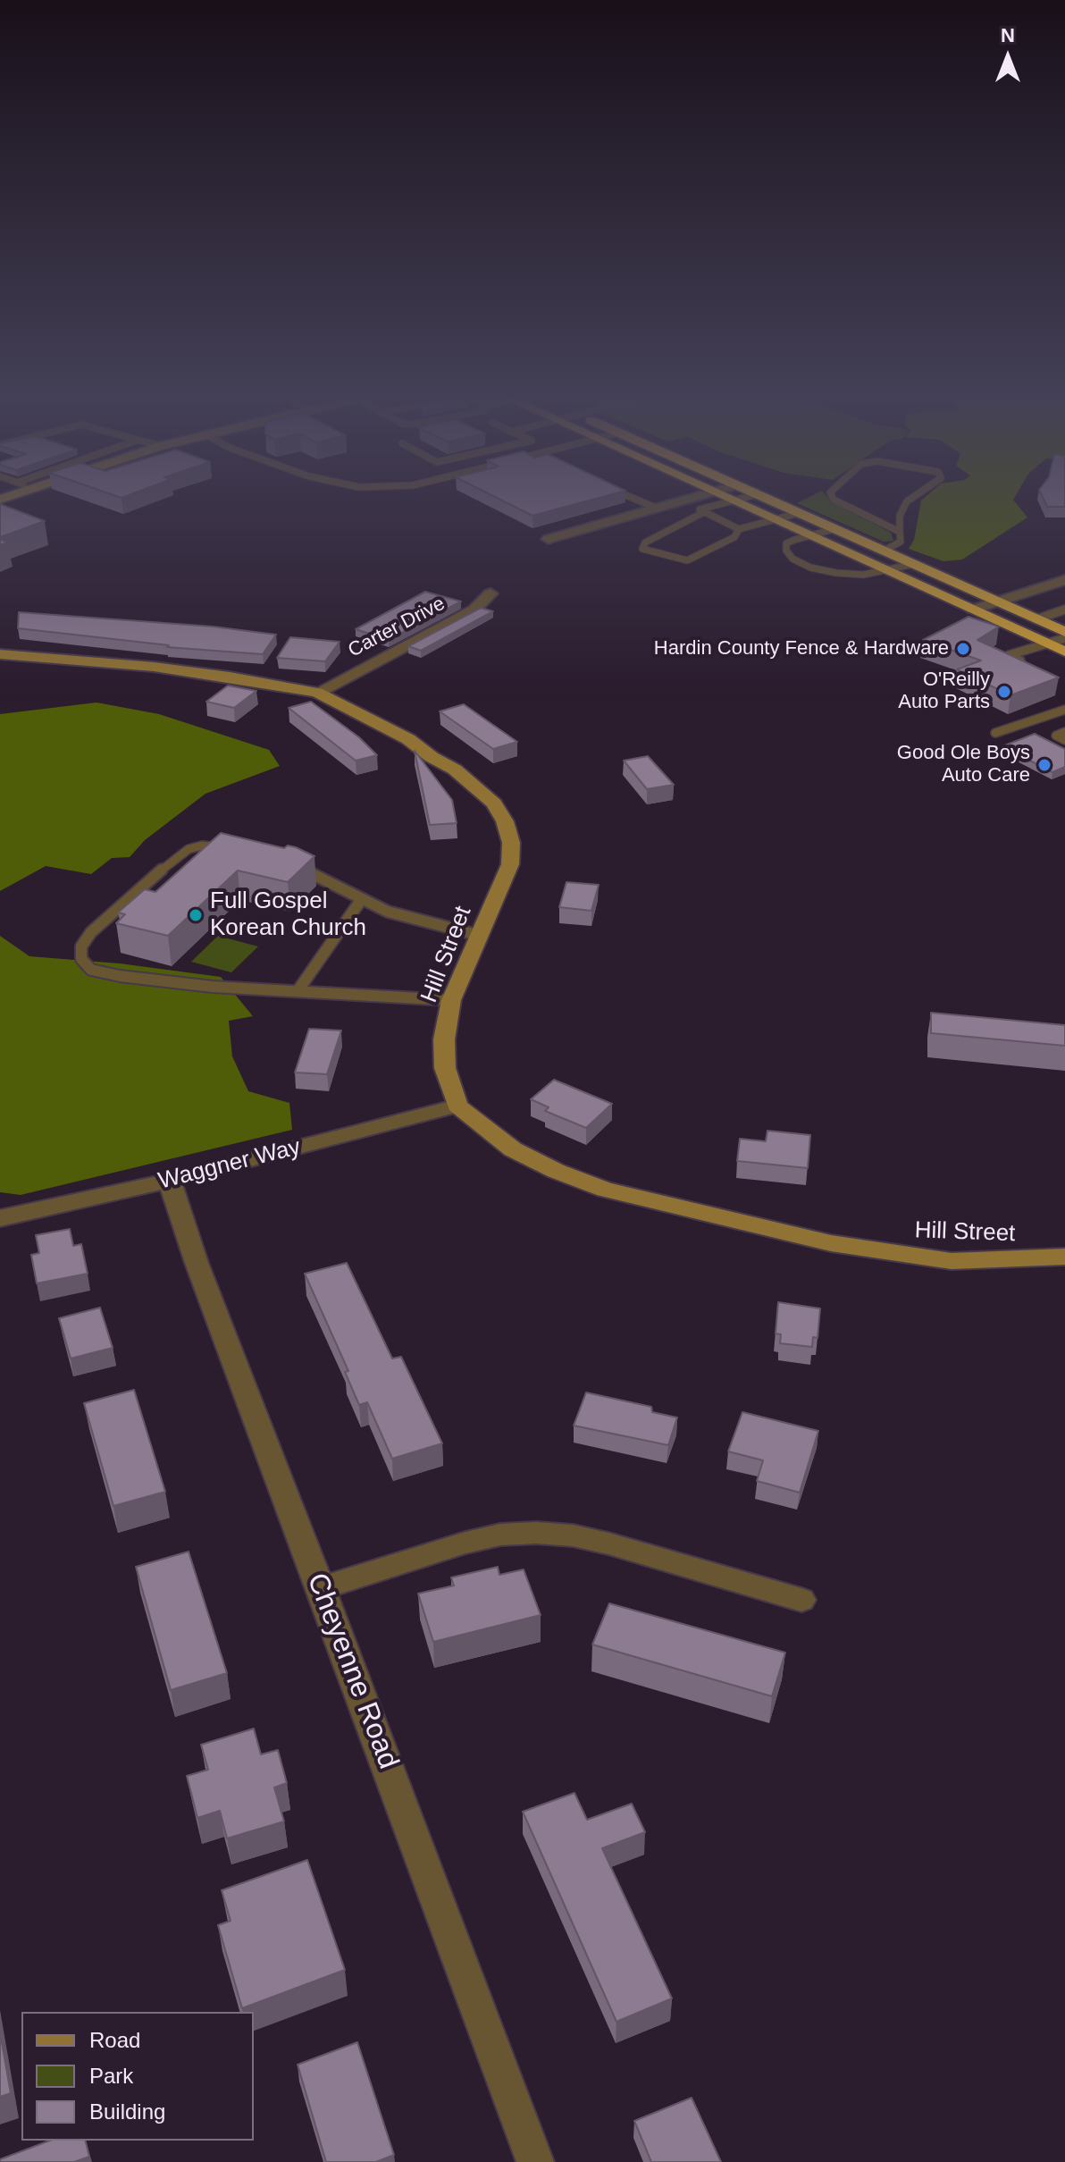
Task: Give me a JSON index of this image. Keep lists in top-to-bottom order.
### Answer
{
  "streets": {
    "street": [
      "Carter Drive",
      "Hill Street",
      "Waggner Way",
      "Cheyenne Road"
    ]
  },
  "crossings": [
    ["Carter Drive", "Hill Street"],
    ["Hill Street", "Waggner Way"],
    ["Waggner Way", "Cheyenne Road"]
  ],
  "places": [
    "Hardin County Fence & Hardware",
    "O'Reilly Auto Parts",
    "Good Ole Boys Auto Care",
    "Full Gospel Korean Church"
  ],
  "legend": ["Road", "Park", "Building"],
  "north": "top"
}
